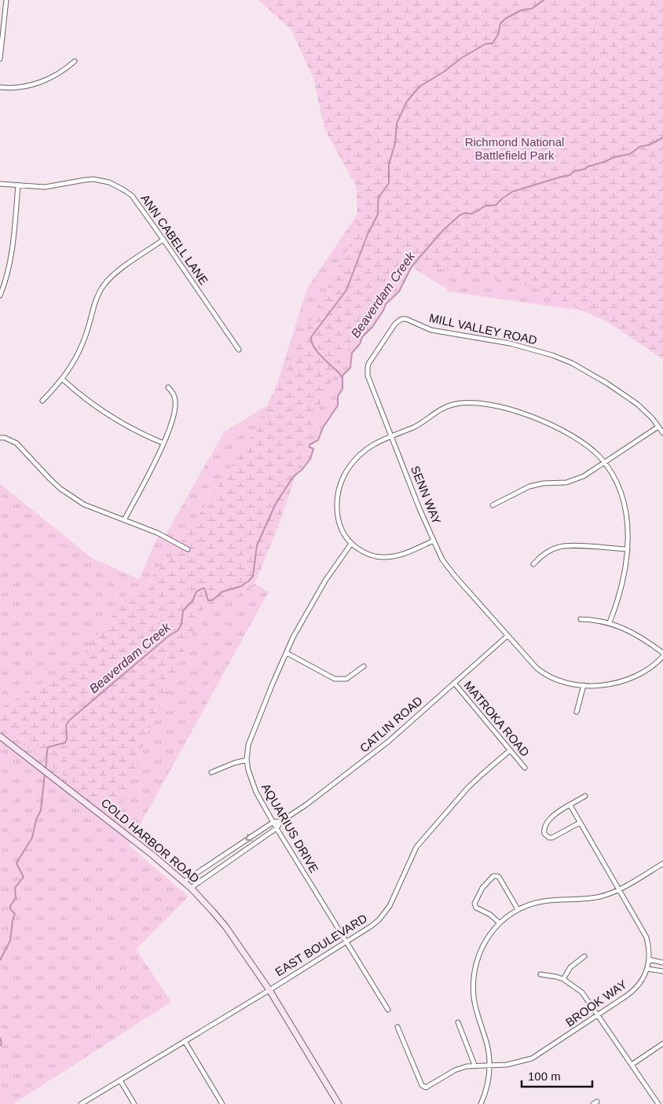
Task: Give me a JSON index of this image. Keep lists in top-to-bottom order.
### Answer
{
  "streets": {
    "main road": ["COLD HARBOR ROAD"],
    "street": [
      "ANN CABELL LANE",
      "MILL VALLEY ROAD",
      "SENN WAY",
      "MATROKA ROAD",
      "CATLIN ROAD",
      "AQUARIUS DRIVE",
      "EAST BOULEVARD",
      "BROOK WAY"
    ]
  },
  "crossings": [
    ["MILL VALLEY ROAD", "SENN WAY"],
    ["SENN WAY", "CATLIN ROAD"],
    ["MATROKA ROAD", "CATLIN ROAD"],
    ["MATROKA ROAD", "EAST BOULEVARD"],
    ["CATLIN ROAD", "AQUARIUS DRIVE"],
    ["CATLIN ROAD", "COLD HARBOR ROAD"],
    ["AQUARIUS DRIVE", "EAST BOULEVARD"],
    ["COLD HARBOR ROAD", "EAST BOULEVARD"]
  ],
  "water": ["Beaverdam Creek"],
  "parks": ["Richmond National Battlefield Park"],
  "scale_bar": "100 m"
}
